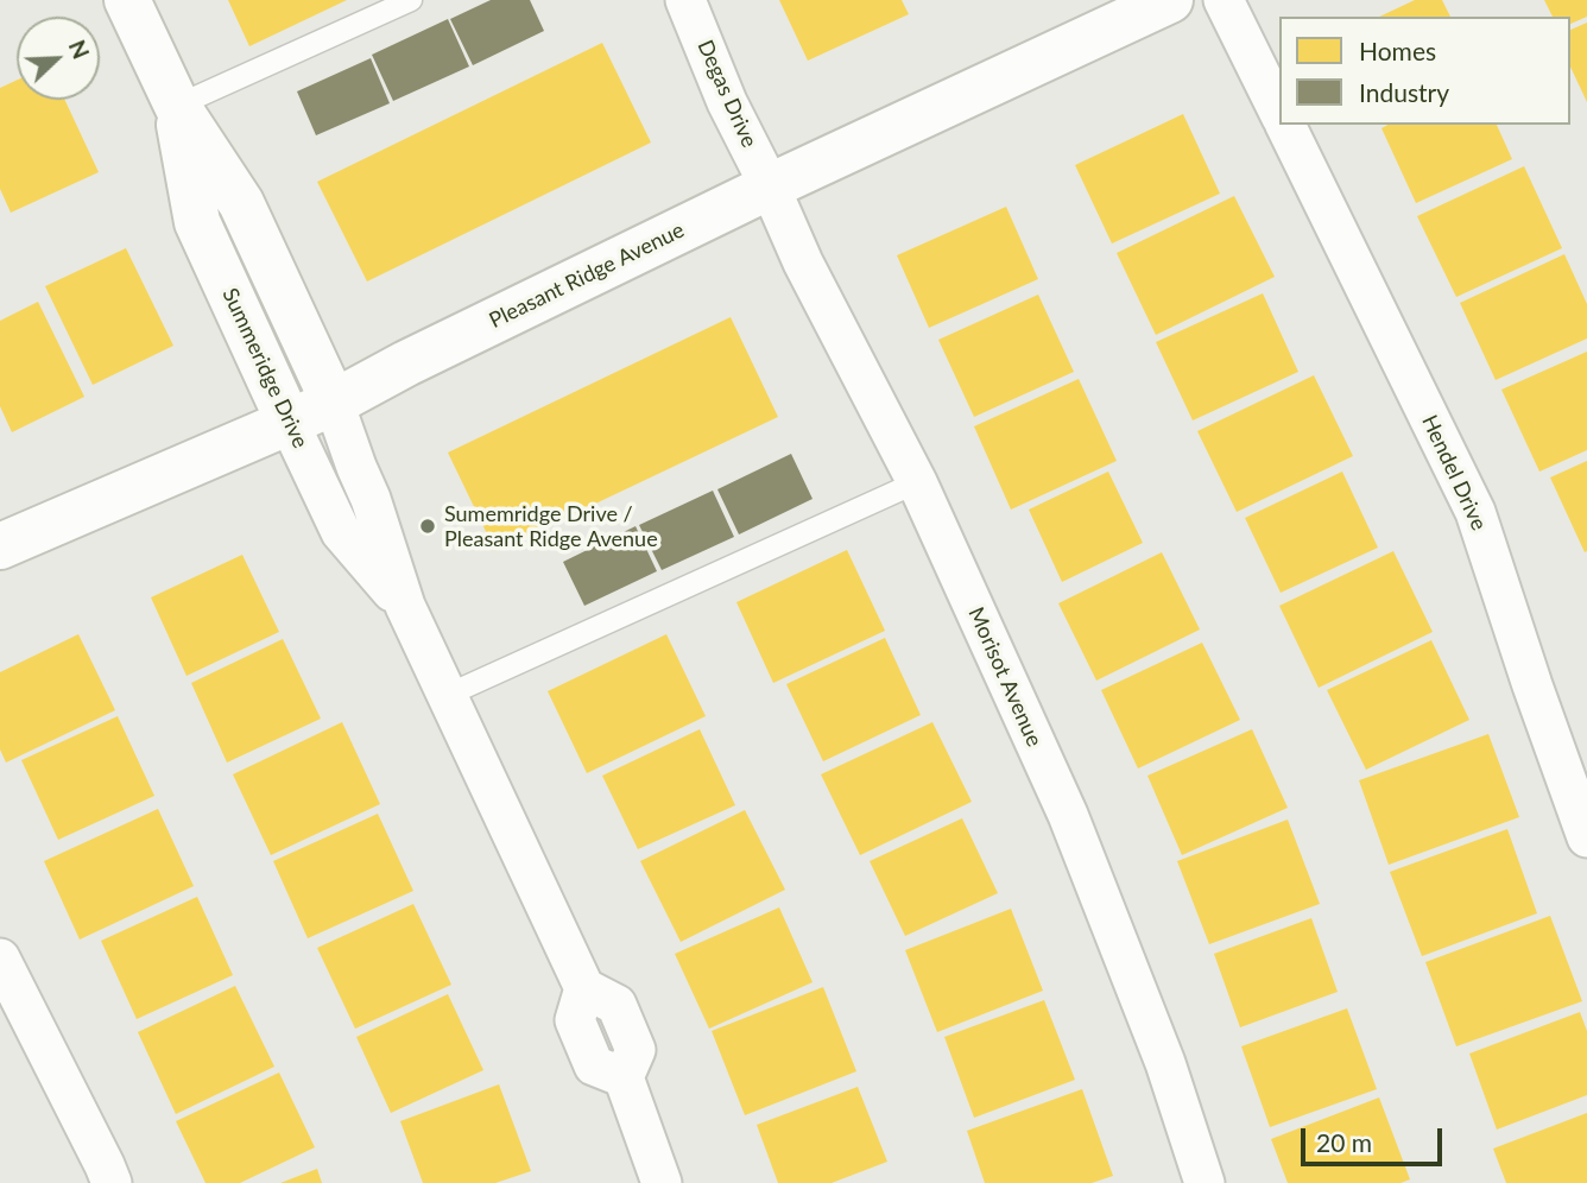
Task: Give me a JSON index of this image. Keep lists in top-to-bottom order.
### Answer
{
  "streets": {
    "street": [
      "Degas Drive",
      "Pleasant Ridge Avenue",
      "Summeridge Drive",
      "Hendel Drive",
      "Morisot Avenue"
    ]
  },
  "crossings": [
    ["Degas Drive", "Pleasant Ridge Avenue"],
    ["Degas Drive", "Morisot Avenue"],
    ["Pleasant Ridge Avenue", "Summeridge Drive"],
    ["Pleasant Ridge Avenue", "Morisot Avenue"]
  ],
  "places": ["Sumemridge Drive / Pleasant Ridge Avenue"],
  "legend": ["Homes", "Industry"],
  "scale_bar": "20 m",
  "north": "top right"
}
